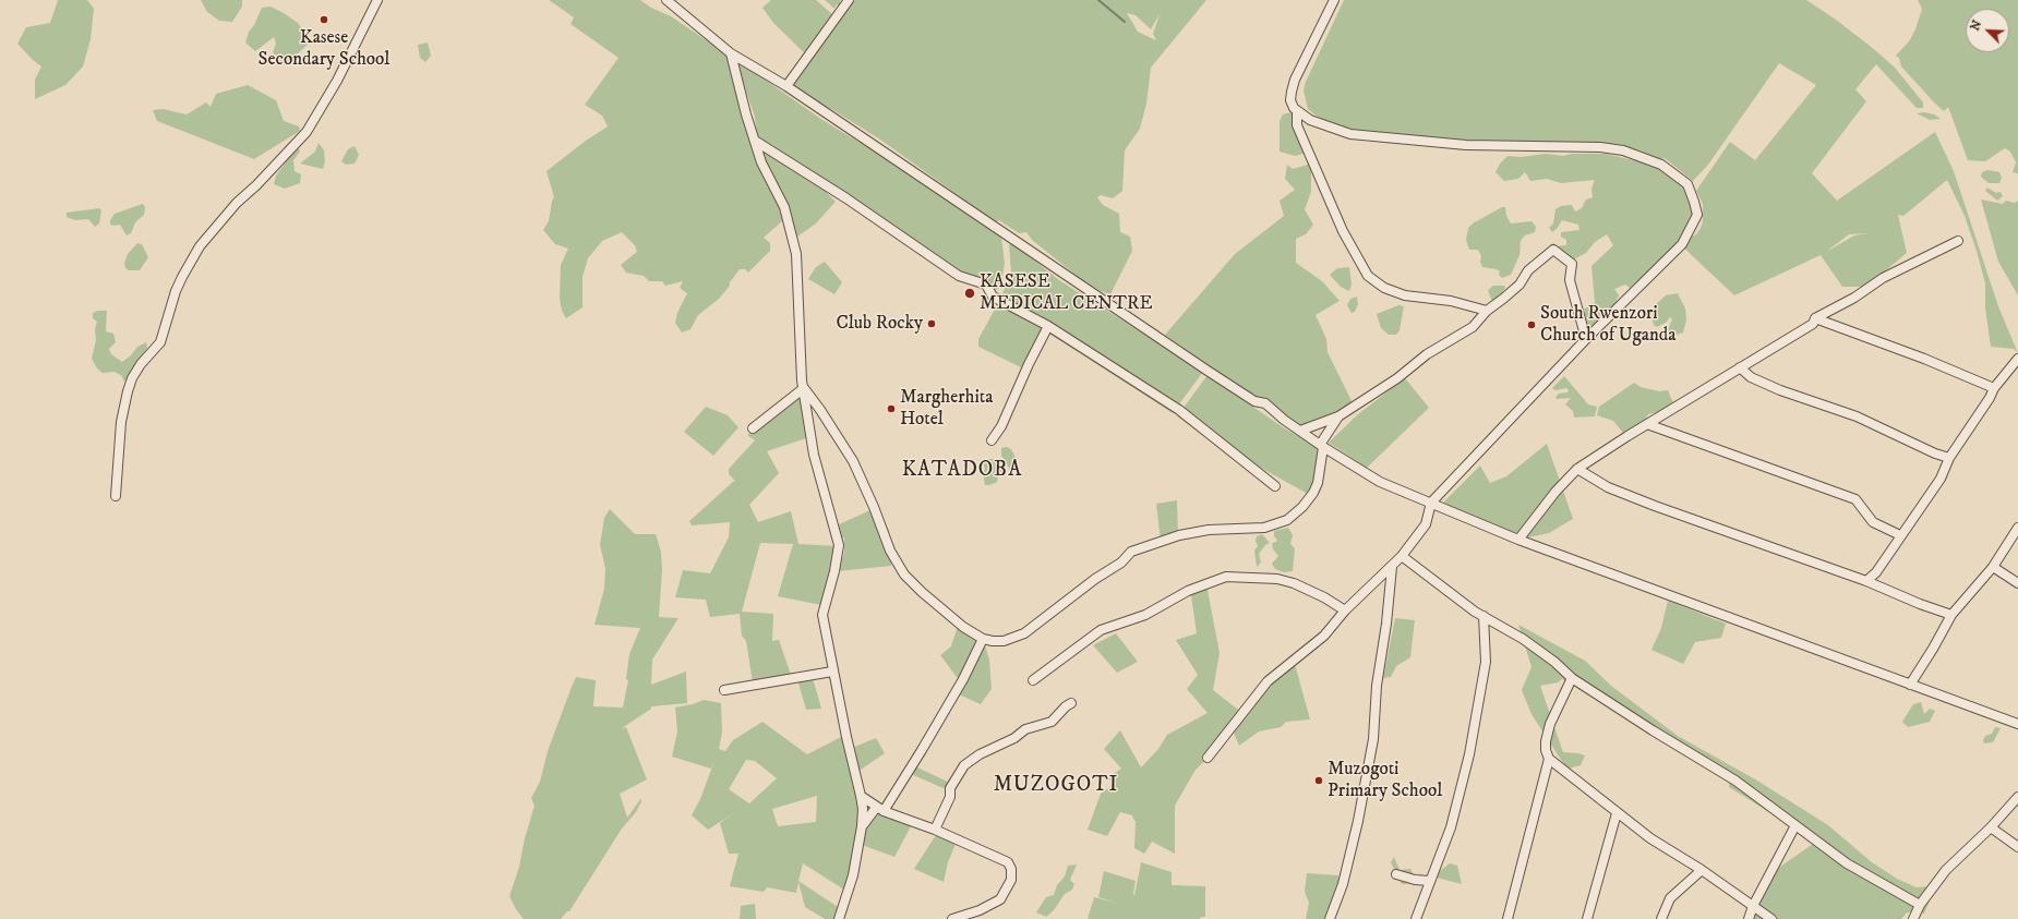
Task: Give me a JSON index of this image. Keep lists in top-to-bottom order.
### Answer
{
  "districts": ["KATADOBA", "MUZOGOTI"],
  "places": [
    "Kasese Secondary School",
    "KASESE MEDICAL CENTRE",
    "Club Rocky",
    "South Rwenzori Church of Uganda",
    "Margherhita Hotel",
    "Muzogoti Primary School"
  ],
  "north": "top left"
}
